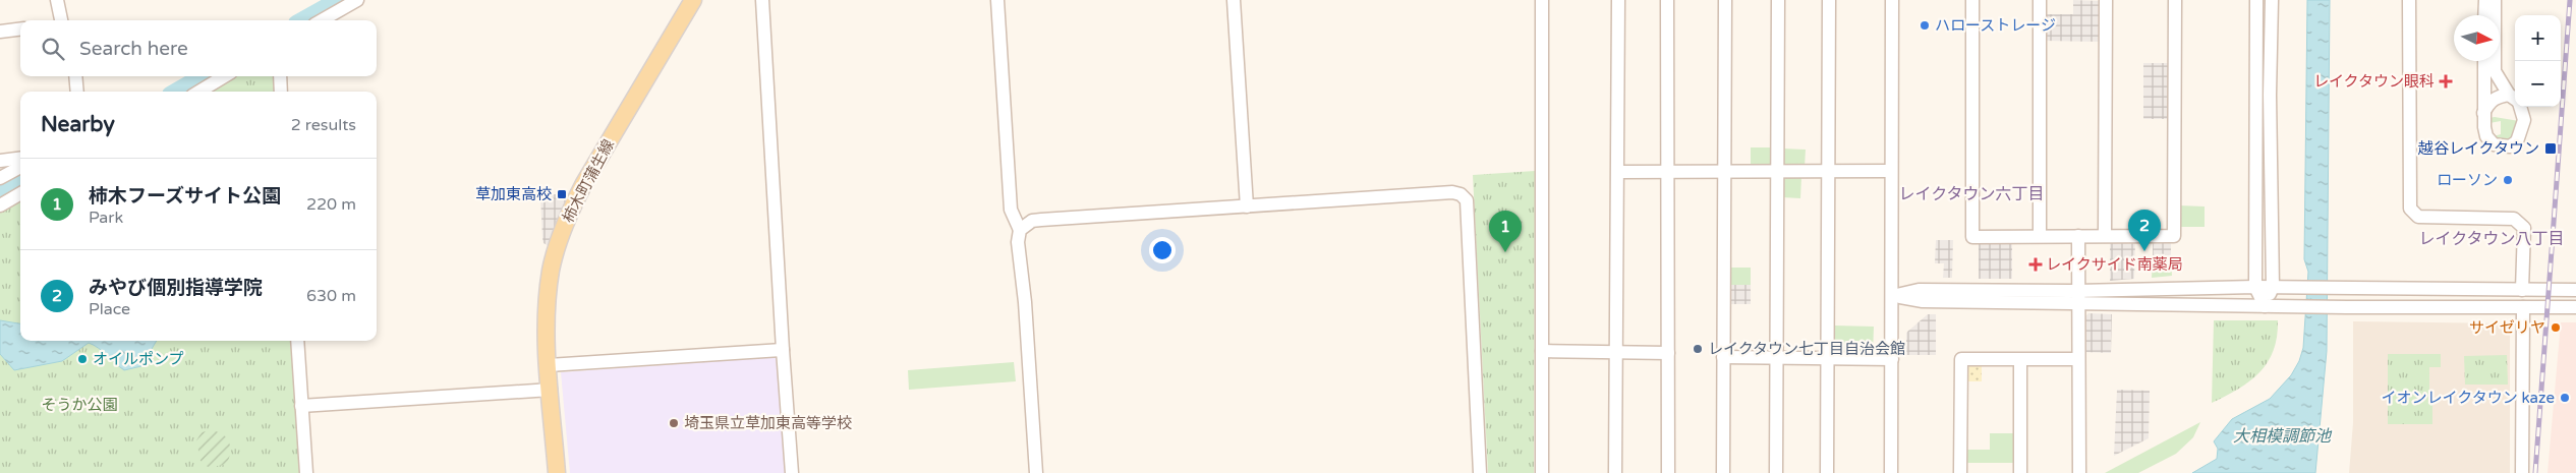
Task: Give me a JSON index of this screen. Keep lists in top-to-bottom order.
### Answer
{
  "streets": {
    "main road": ["柿木町蒲生線"]
  },
  "districts": ["レイクタウン六丁目", "レイクタウン八丁目"],
  "water": ["大相模調節池"],
  "parks": ["そうか公園"],
  "places": {
    "other": [
      "ハローストレージ",
      "ローソン",
      "サイゼリヤ",
      "レイクタウン七丁目自治会館",
      "オイルポンプ",
      "イオンレイクタウン kaze",
      "埼玉県立草加東高等学校"
    ],
    "health": ["レイクタウン眼科", "レイクサイド南薬局"],
    "transit": ["越谷レイクタウン", "草加東高校"]
  },
  "north": "right",
  "page": {
    "map_buttons": ["+", "−"],
    "search": "Search here",
    "heading": ["Nearby", "2 results"],
    "list": [
      {
        "mark": "1",
        "name": "柿木フーズサイト公園",
        "note": "Park",
        "value": "220 m"
      },
      {
        "mark": "2",
        "name": "みやび個別指導学院",
        "note": "Place",
        "value": "630 m"
      }
    ],
    "pins": ["2", "1"]
  }
}
